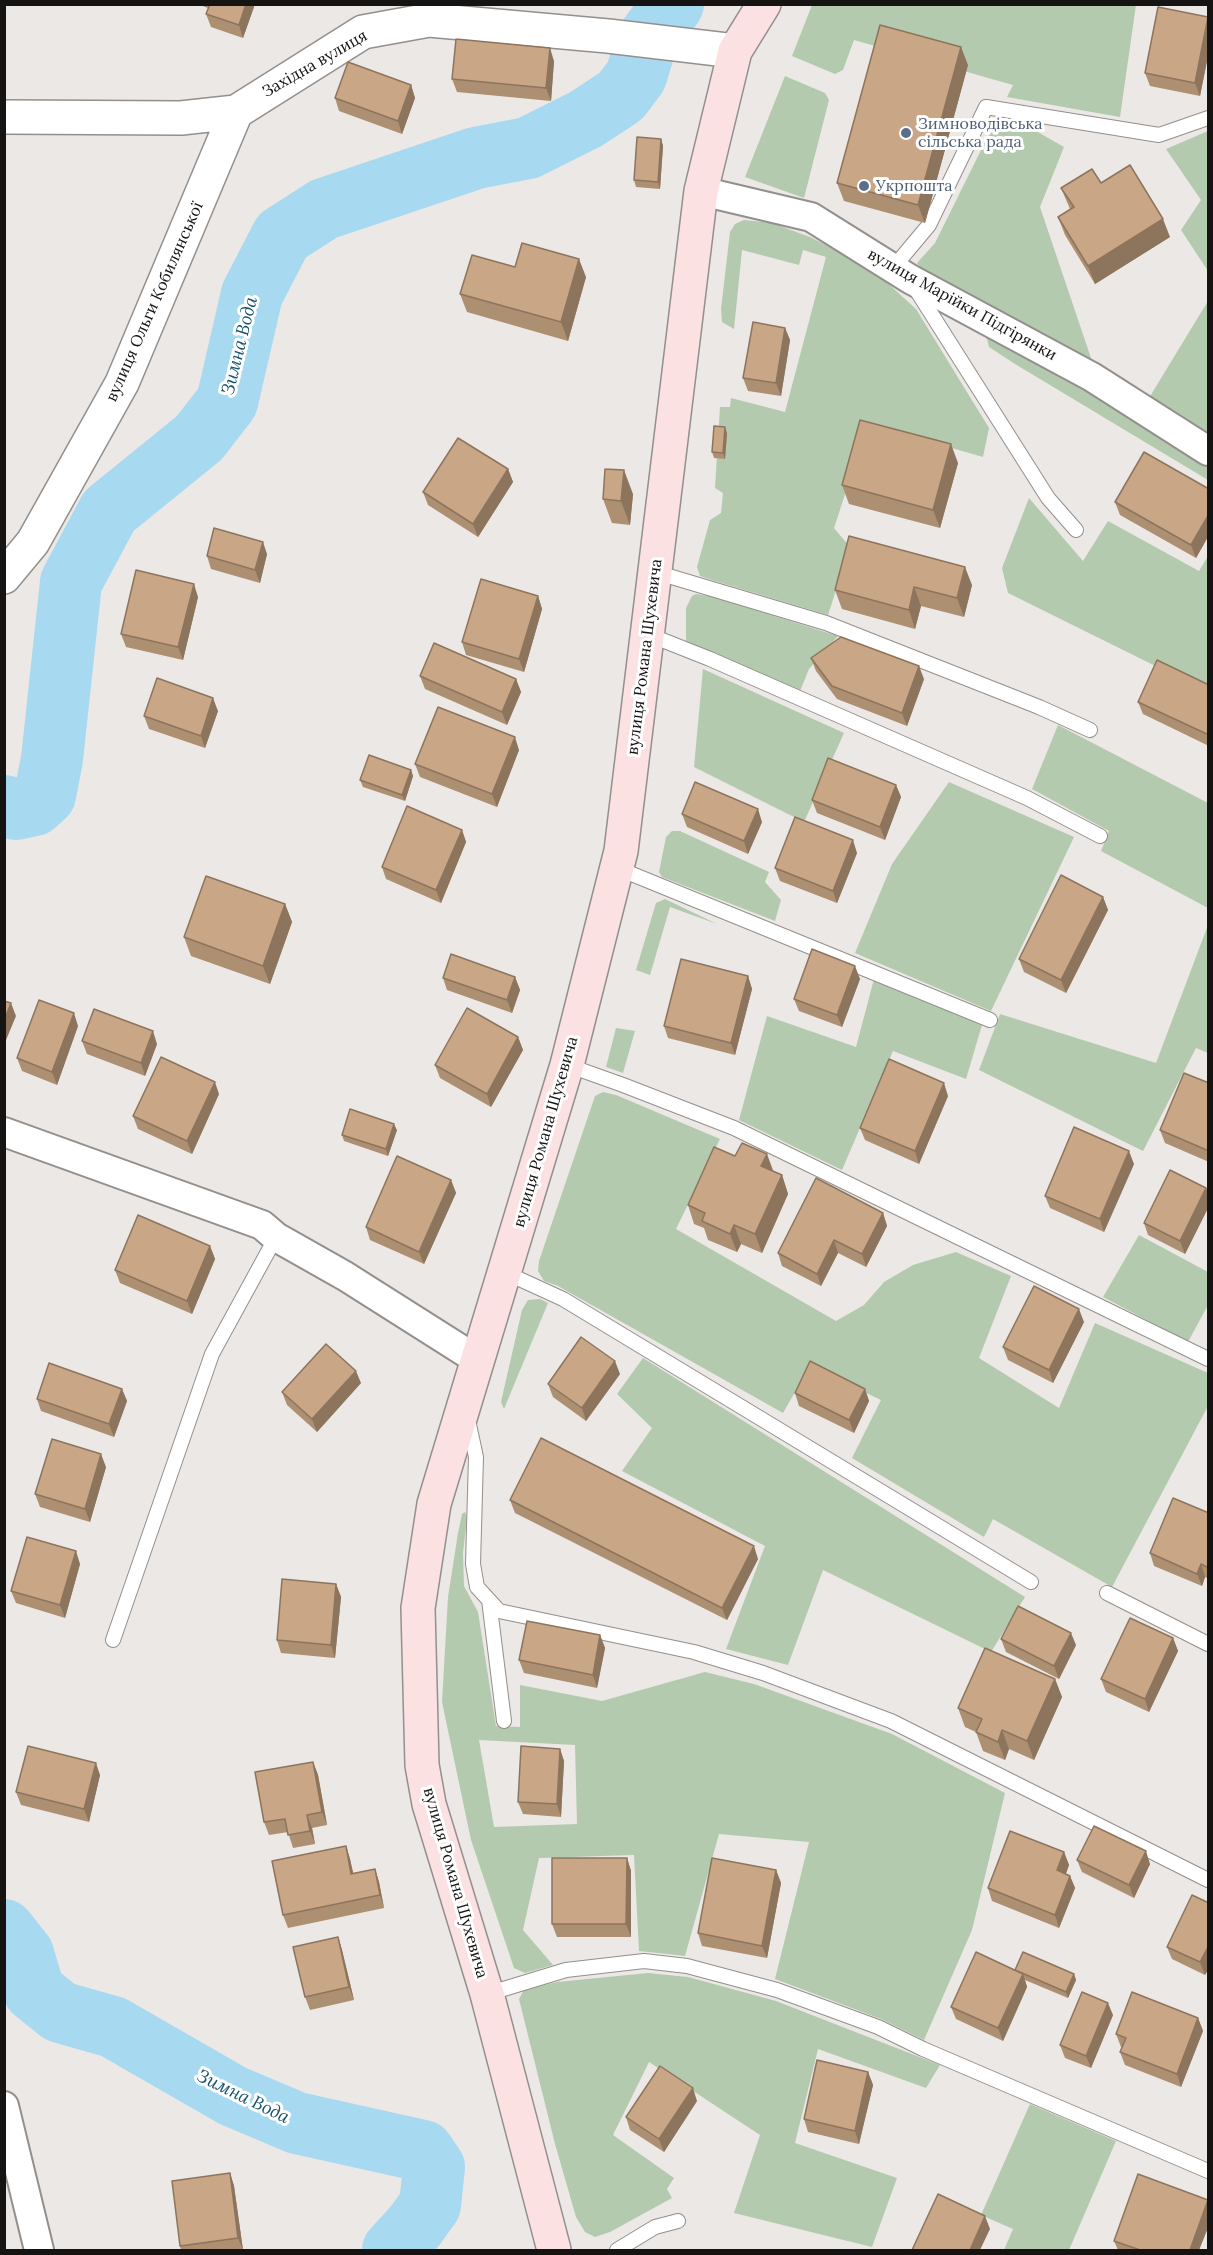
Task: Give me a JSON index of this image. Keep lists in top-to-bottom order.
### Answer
{
  "streets": {
    "main road": ["вулиця Романа Шухевича"],
    "street": ["Західна вулиця", "вулиця Ольги Кобилянської", "вулиця Марійки Підгірянки"]
  },
  "crossings": [
    ["Західна вулиця", "вулиця Ольги Кобилянської"],
    ["Західна вулиця", "вулиця Романа Шухевича"],
    ["вулиця Марійки Підгірянки", "вулиця Романа Шухевича"]
  ],
  "water": ["Зимна Вода"],
  "places": ["Зимноводівська сільська рада", "Укрпошта"]
}
